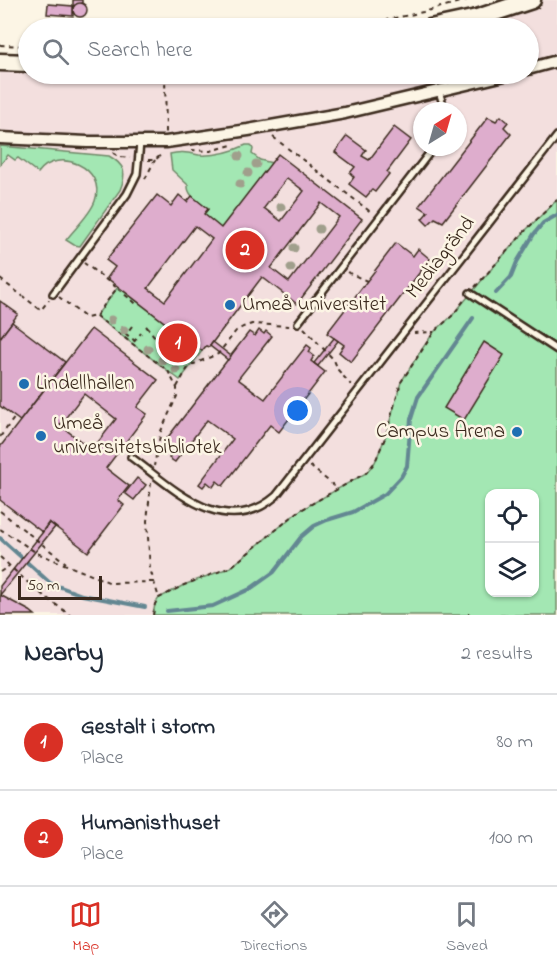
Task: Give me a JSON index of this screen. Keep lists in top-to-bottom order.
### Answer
{
  "streets": {
    "lane": ["Mediagränd"]
  },
  "places": [
    "Umeå universitet",
    "Lindellhallen",
    "Campus Arena",
    "Umeå universitetsbibliotek"
  ],
  "scale_bar": "50 m",
  "north": "top right",
  "page": {
    "search": "Search here",
    "pins": ["2", "1"],
    "scale": "50 m",
    "heading": ["Nearby", "2 results"],
    "list": [
      {
        "mark": "1",
        "name": "Gestalt i storm",
        "note": "Place",
        "value": "80 m"
      },
      {
        "mark": "2",
        "name": "Humanisthuset",
        "note": "Place",
        "value": "100 m"
      }
    ],
    "nav": ["Map", "Directions", "Saved"]
  }
}
